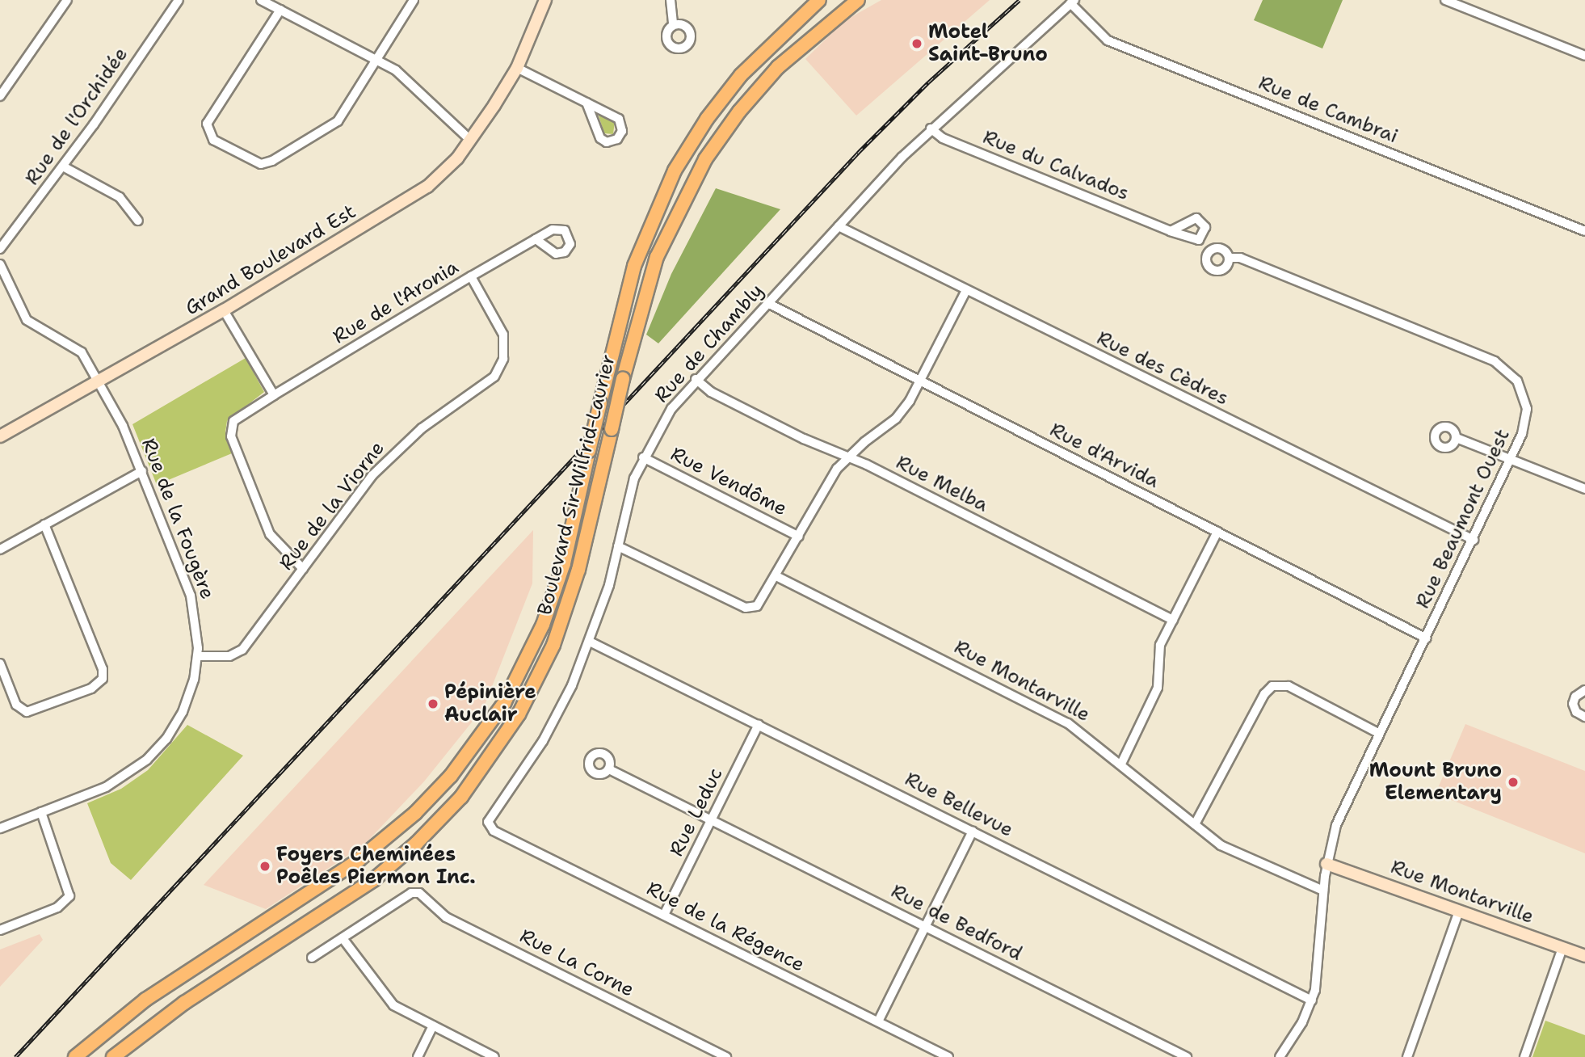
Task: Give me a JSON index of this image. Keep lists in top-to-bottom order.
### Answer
{
  "streets": {
    "main road": ["Boulevard Sir-Wilfrid-Laurier"],
    "street": [
      "Rue de Cambrai",
      "Rue de l'Orchidée",
      "Rue du Calvados",
      "Grand Boulevard Est",
      "Rue de l'Aronia",
      "Rue de Chambly",
      "Rue des Cèdres",
      "Rue d'Arvida",
      "Rue Vendôme",
      "Rue Melba",
      "Rue de la Viorne",
      "Rue de la Fougère",
      "Rue Beaumont Ouest",
      "Rue Montarville",
      "Rue Bellevue",
      "Rue Leduc",
      "Rue de Bedford",
      "Rue de la Régence",
      "Rue La Corne"
    ]
  },
  "crossings": [
    ["Rue de Cambrai", "Rue de Chambly"],
    ["Rue du Calvados", "Rue de Chambly"],
    ["Grand Boulevard Est", "Rue de la Fougère"],
    ["Rue de l'Aronia", "Rue de la Viorne"],
    ["Rue de Chambly", "Rue des Cèdres"],
    ["Rue de Chambly", "Rue d'Arvida"],
    ["Rue de Chambly", "Rue Vendôme"],
    ["Rue de Chambly", "Rue Melba"],
    ["Rue de Chambly", "Rue Bellevue"],
    ["Rue de Chambly", "Rue de la Régence"],
    ["Rue des Cèdres", "Rue Beaumont Ouest"],
    ["Rue d'Arvida", "Rue Beaumont Ouest"],
    ["Rue de la Viorne", "Rue de la Fougère"],
    ["Rue Beaumont Ouest", "Rue Montarville"],
    ["Rue Beaumont Ouest", "Rue Bellevue"],
    ["Rue Bellevue", "Rue Leduc"],
    ["Rue Leduc", "Rue de Bedford"],
    ["Rue Leduc", "Rue de la Régence"]
  ],
  "places": [
    "Motel Saint-Bruno",
    "Pépinière Auclair",
    "Mount Bruno Elementary",
    "Foyers Cheminées Poêles Piermon Inc."
  ]
}
